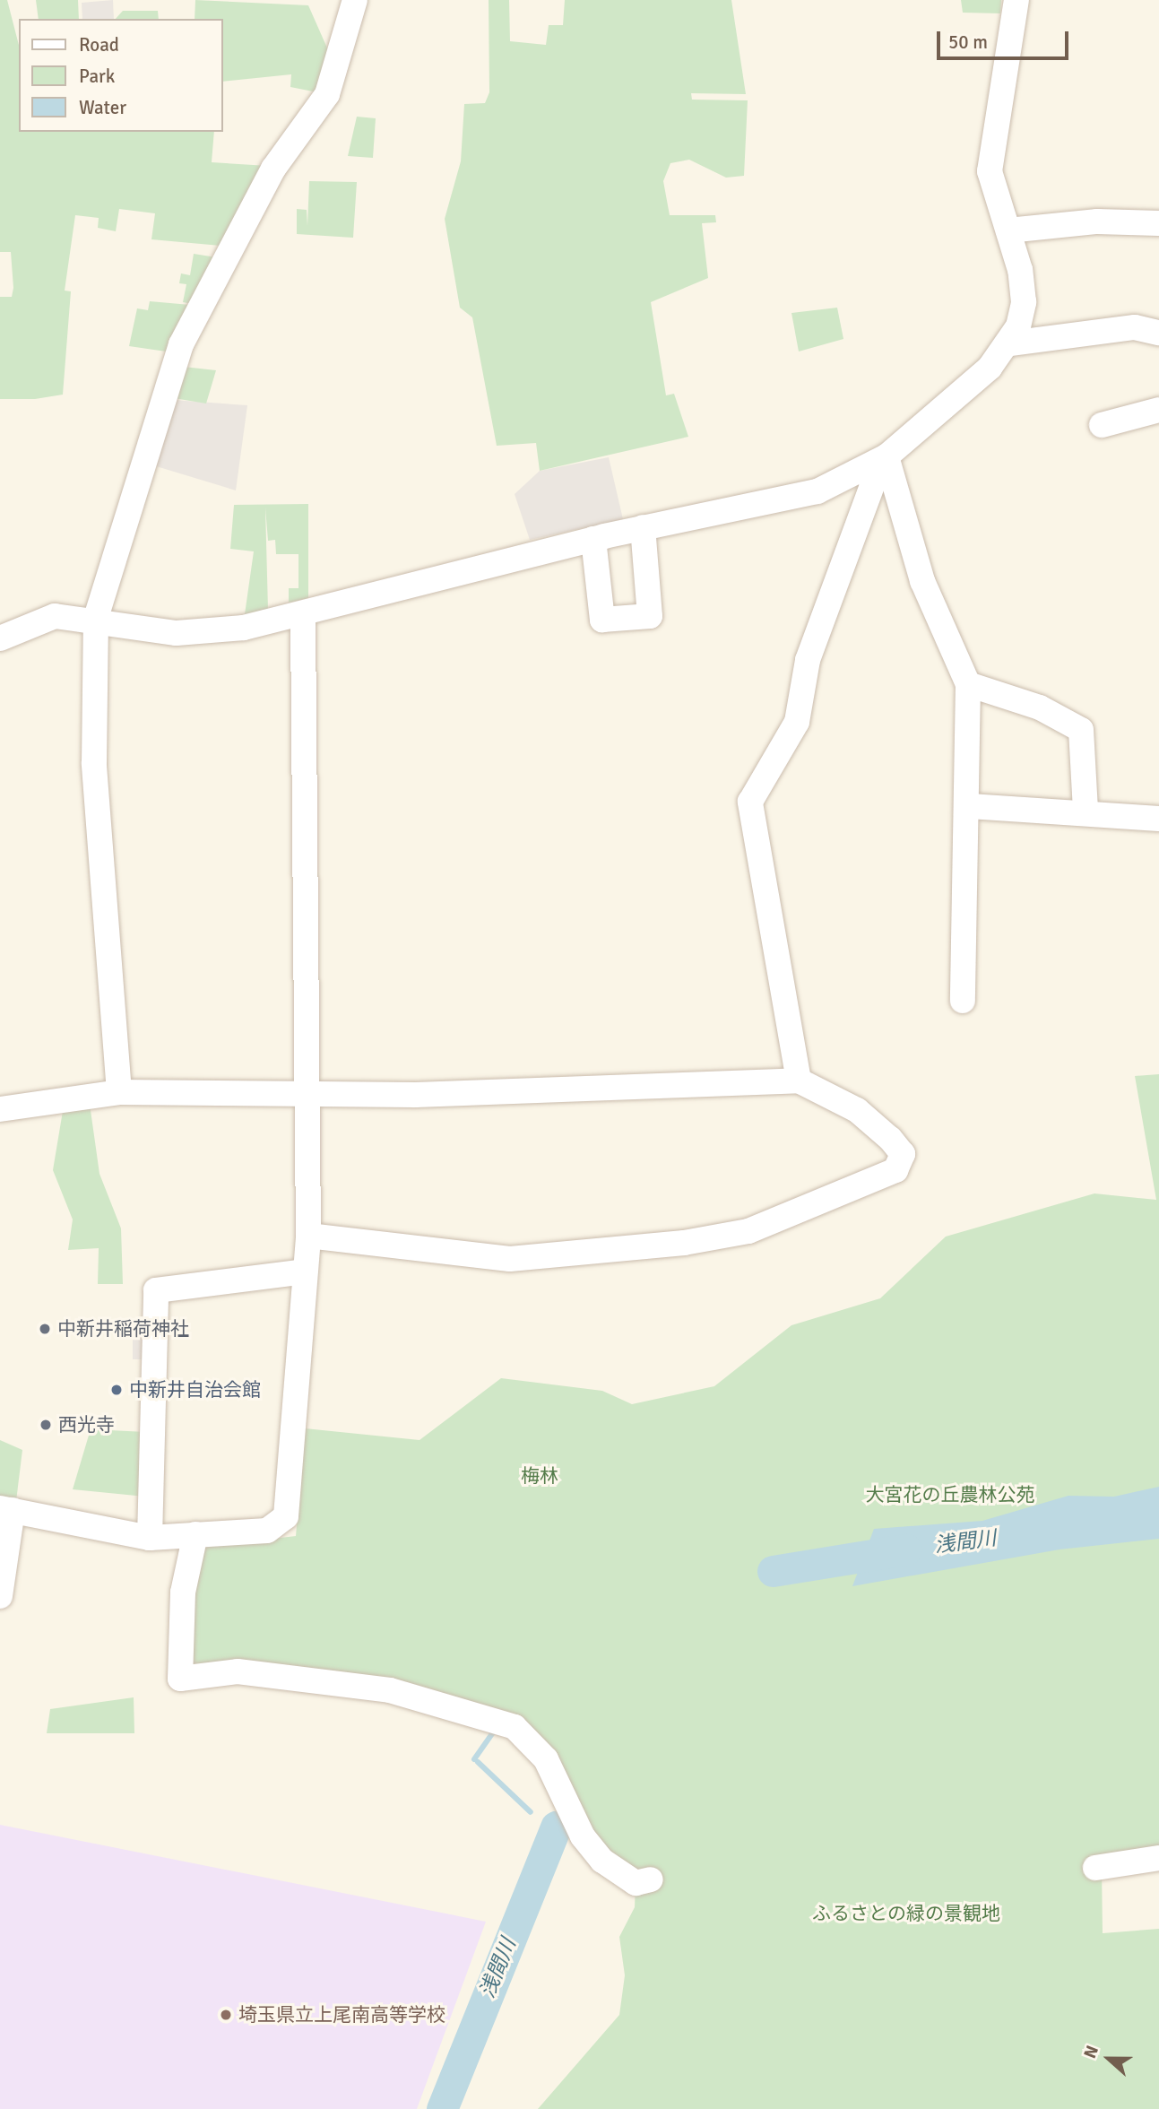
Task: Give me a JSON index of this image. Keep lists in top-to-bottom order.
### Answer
{
  "water": ["浅間川"],
  "parks": ["梅林", "大宮花の丘農林公苑", "ふるさとの緑の景観地"],
  "places": [
    "中新井稲荷神社",
    "中新井自治会館",
    "西光寺",
    "埼玉県立上尾南高等学校"
  ],
  "legend": ["Road", "Park", "Water"],
  "scale_bar": "50 m",
  "north": "left"
}
